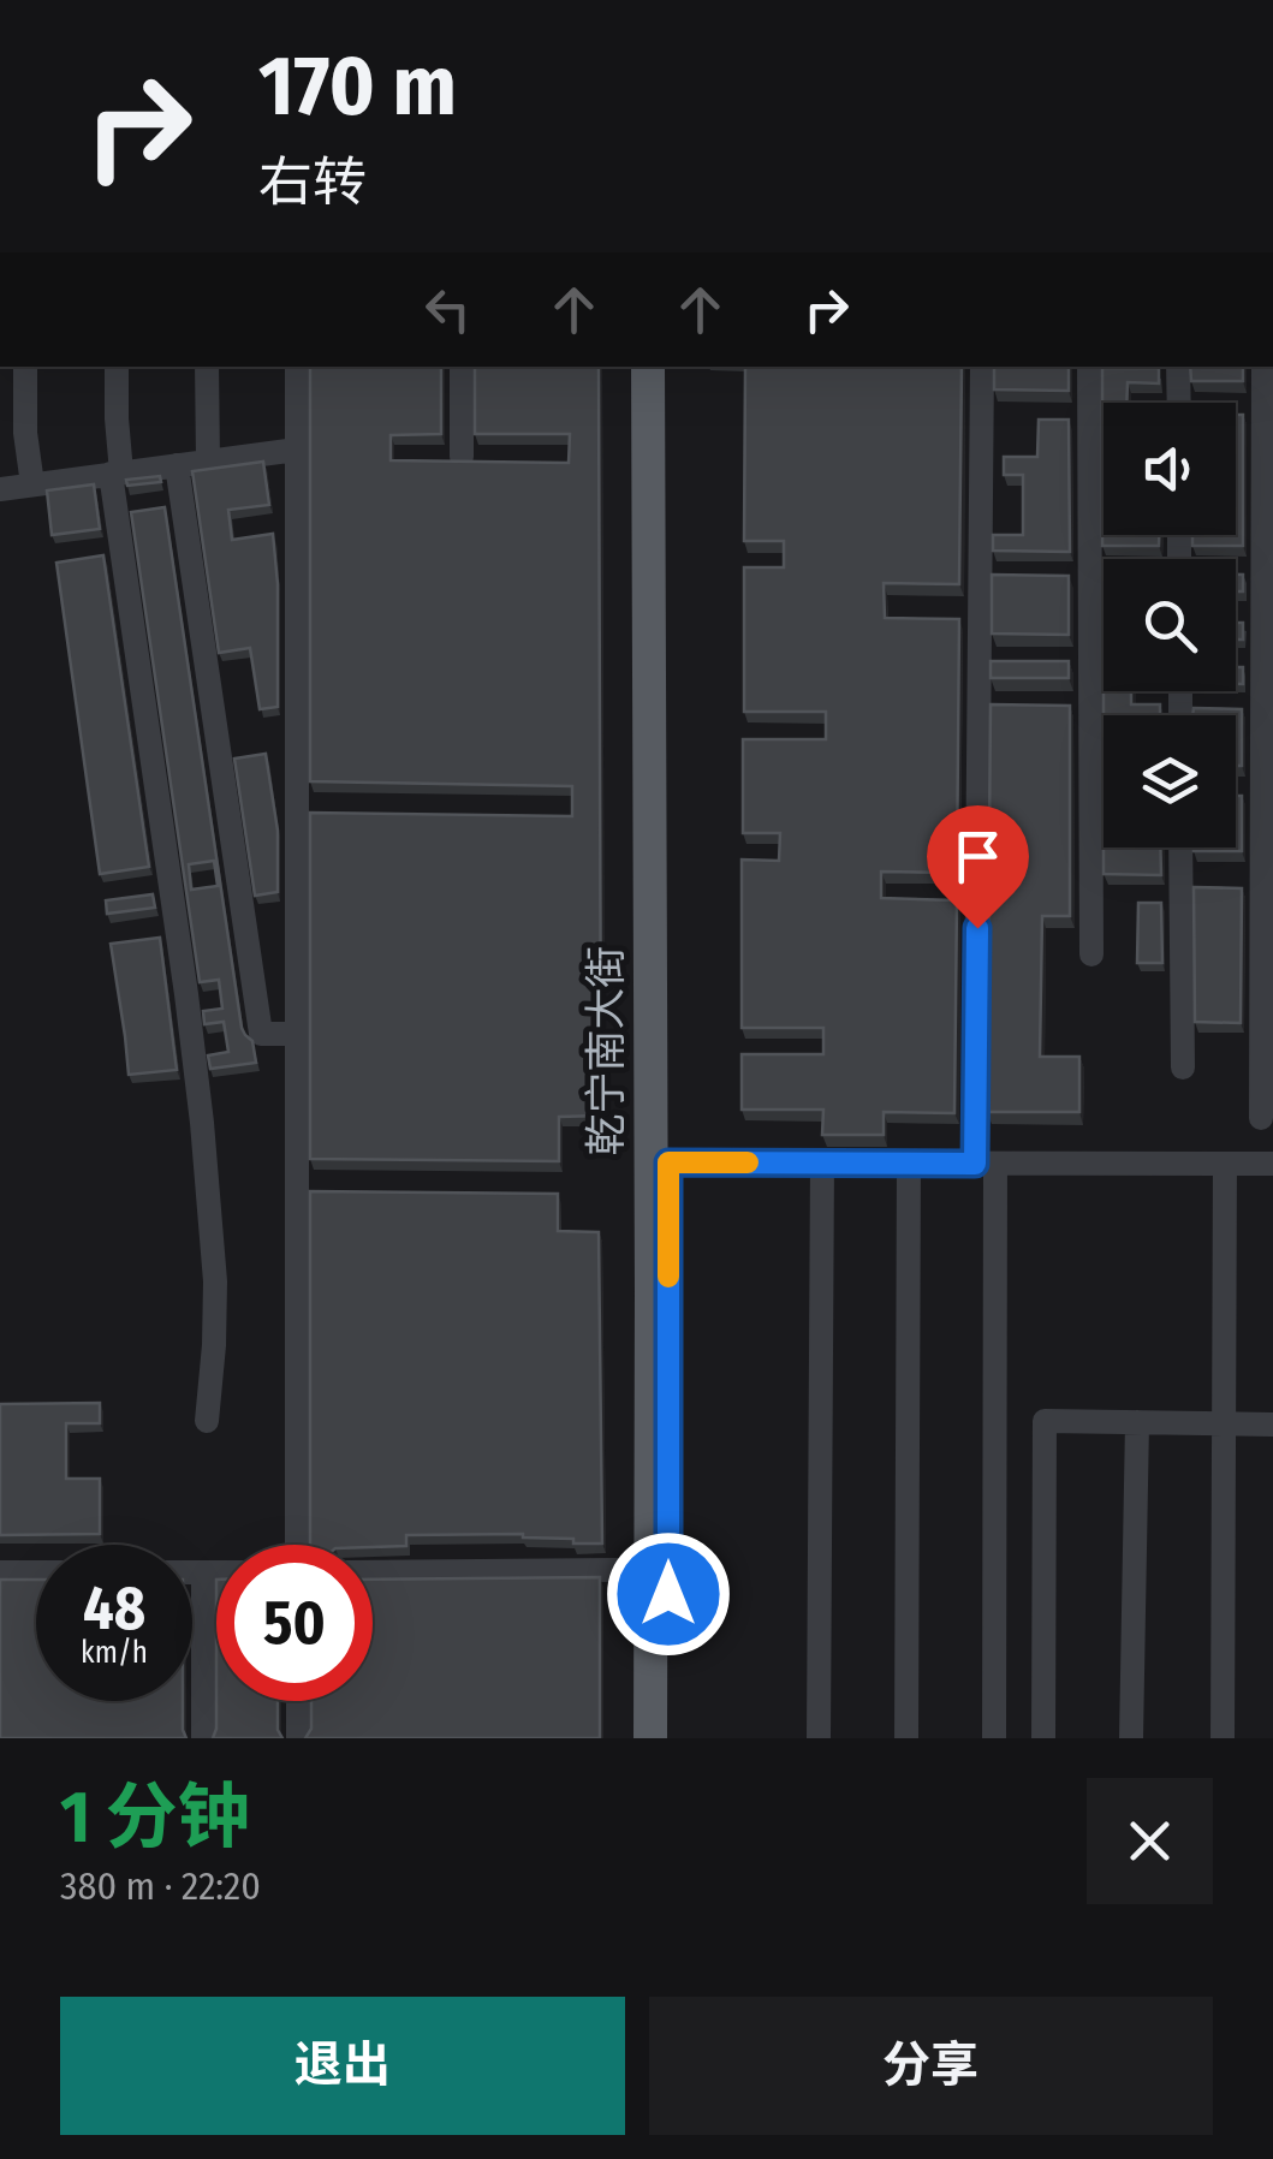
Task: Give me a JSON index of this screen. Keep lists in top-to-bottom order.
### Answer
{
  "streets": {
    "main road": ["乾宁南大街"]
  },
  "page": {
    "turn": ["170 m", "右转"],
    "speed": "48 km/h",
    "limit": "50",
    "heading": ["1 分钟", "380 m · 22:20"],
    "buttons": ["退出", "分享"]
  }
}
